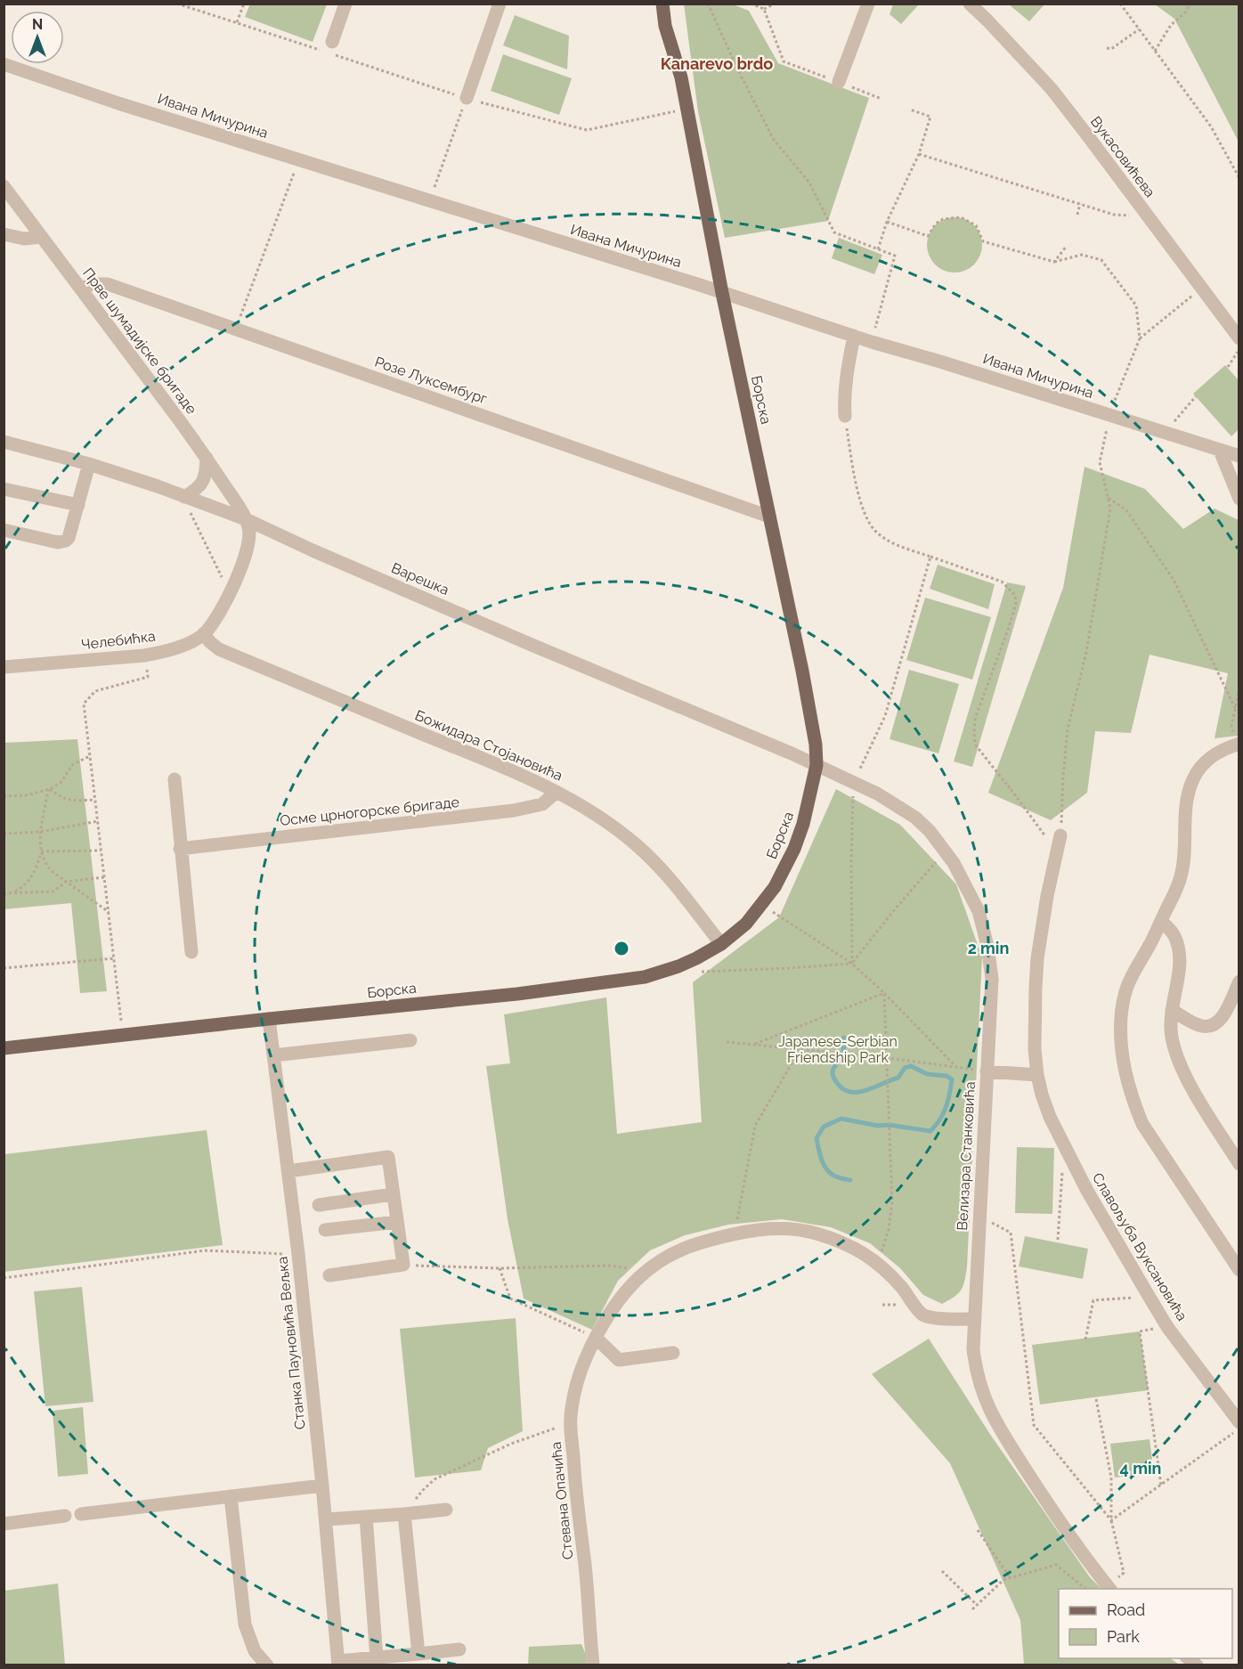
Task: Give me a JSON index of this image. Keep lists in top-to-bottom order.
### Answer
{
  "streets": {
    "main road": ["Борска"],
    "street": [
      "Ивана Мичурина",
      "Вукасовићева",
      "Прве шумадијске бригаде",
      "Розе Луксембург",
      "Варешка",
      "Челебићка",
      "Божидара Стојановића",
      "Осме црногорске бригаде",
      "Велизара Станковића",
      "Славољуба Вуксановића",
      "Станка Пауновића Вељка",
      "Стевана Опачића"
    ]
  },
  "crossings": [
    ["Ивана Мичурина", "Борска"],
    ["Прве шумадијске бригаде", "Розе Луксембург"],
    ["Прве шумадијске бригаде", "Варешка"],
    ["Прве шумадијске бригаде", "Челебићка"],
    ["Розе Луксембург", "Борска"],
    ["Борска", "Варешка"],
    ["Борска", "Божидара Стојановића"],
    ["Борска", "Велизара Станковића"],
    ["Борска", "Станка Пауновића Вељка"],
    ["Варешка", "Челебићка"],
    ["Варешка", "Велизара Станковића"],
    ["Челебићка", "Божидара Стојановића"],
    ["Божидара Стојановића", "Осме црногорске бригаде"],
    ["Велизара Станковића", "Стевана Опачића"]
  ],
  "districts": ["Kanarevo brdo"],
  "parks": ["Japanese-Serbian Friendship Park"],
  "legend": ["Road", "Park"],
  "north": "top",
  "rings": ["2 min", "4 min"]
}
